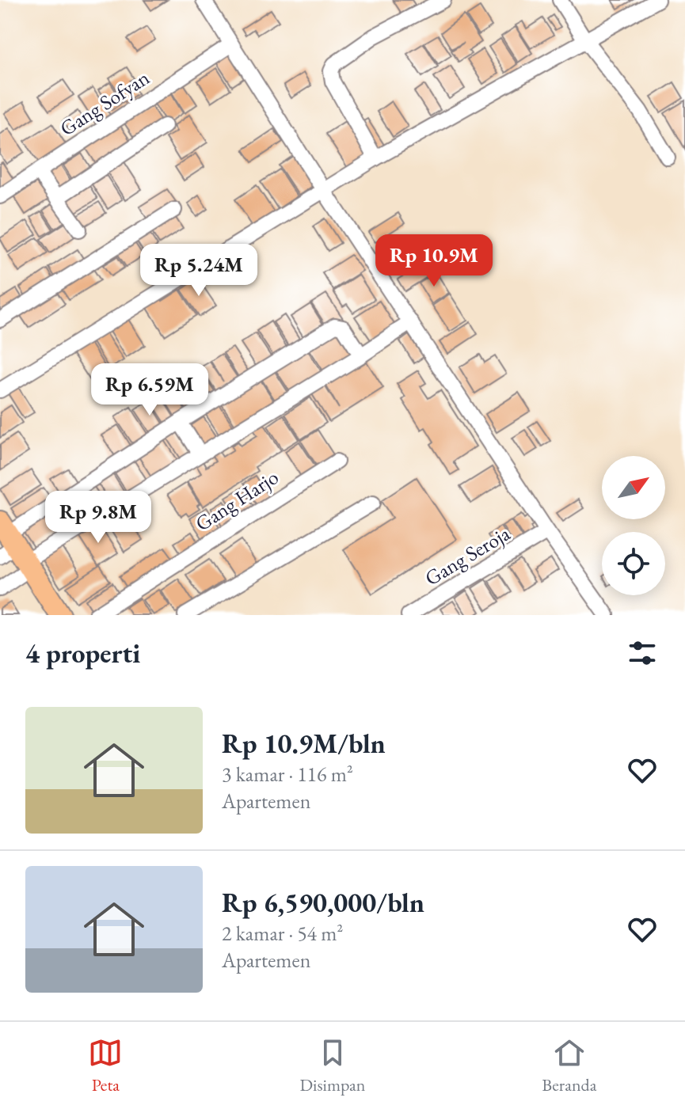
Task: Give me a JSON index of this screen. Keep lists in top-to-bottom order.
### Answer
{
  "streets": {
    "street": ["Gang Sofyan", "Gang Harjo", "Gang Seroja"]
  },
  "north": "top right",
  "page": {
    "price": [
      "Rp 10.9M",
      "Rp 5.24M",
      "Rp 6.59M",
      "Rp 9.8M"
    ],
    "heading": "4 properti",
    "list": [
      {
        "name": "Rp 10.9M/bln",
        "note": "3 kamar · 116 m² · Apartemen"
      },
      {
        "name": "Rp 6,590,000/bln",
        "note": "2 kamar · 54 m² · Apartemen"
      }
    ],
    "tabs": ["Peta", "Disimpan", "Beranda"]
  }
}
